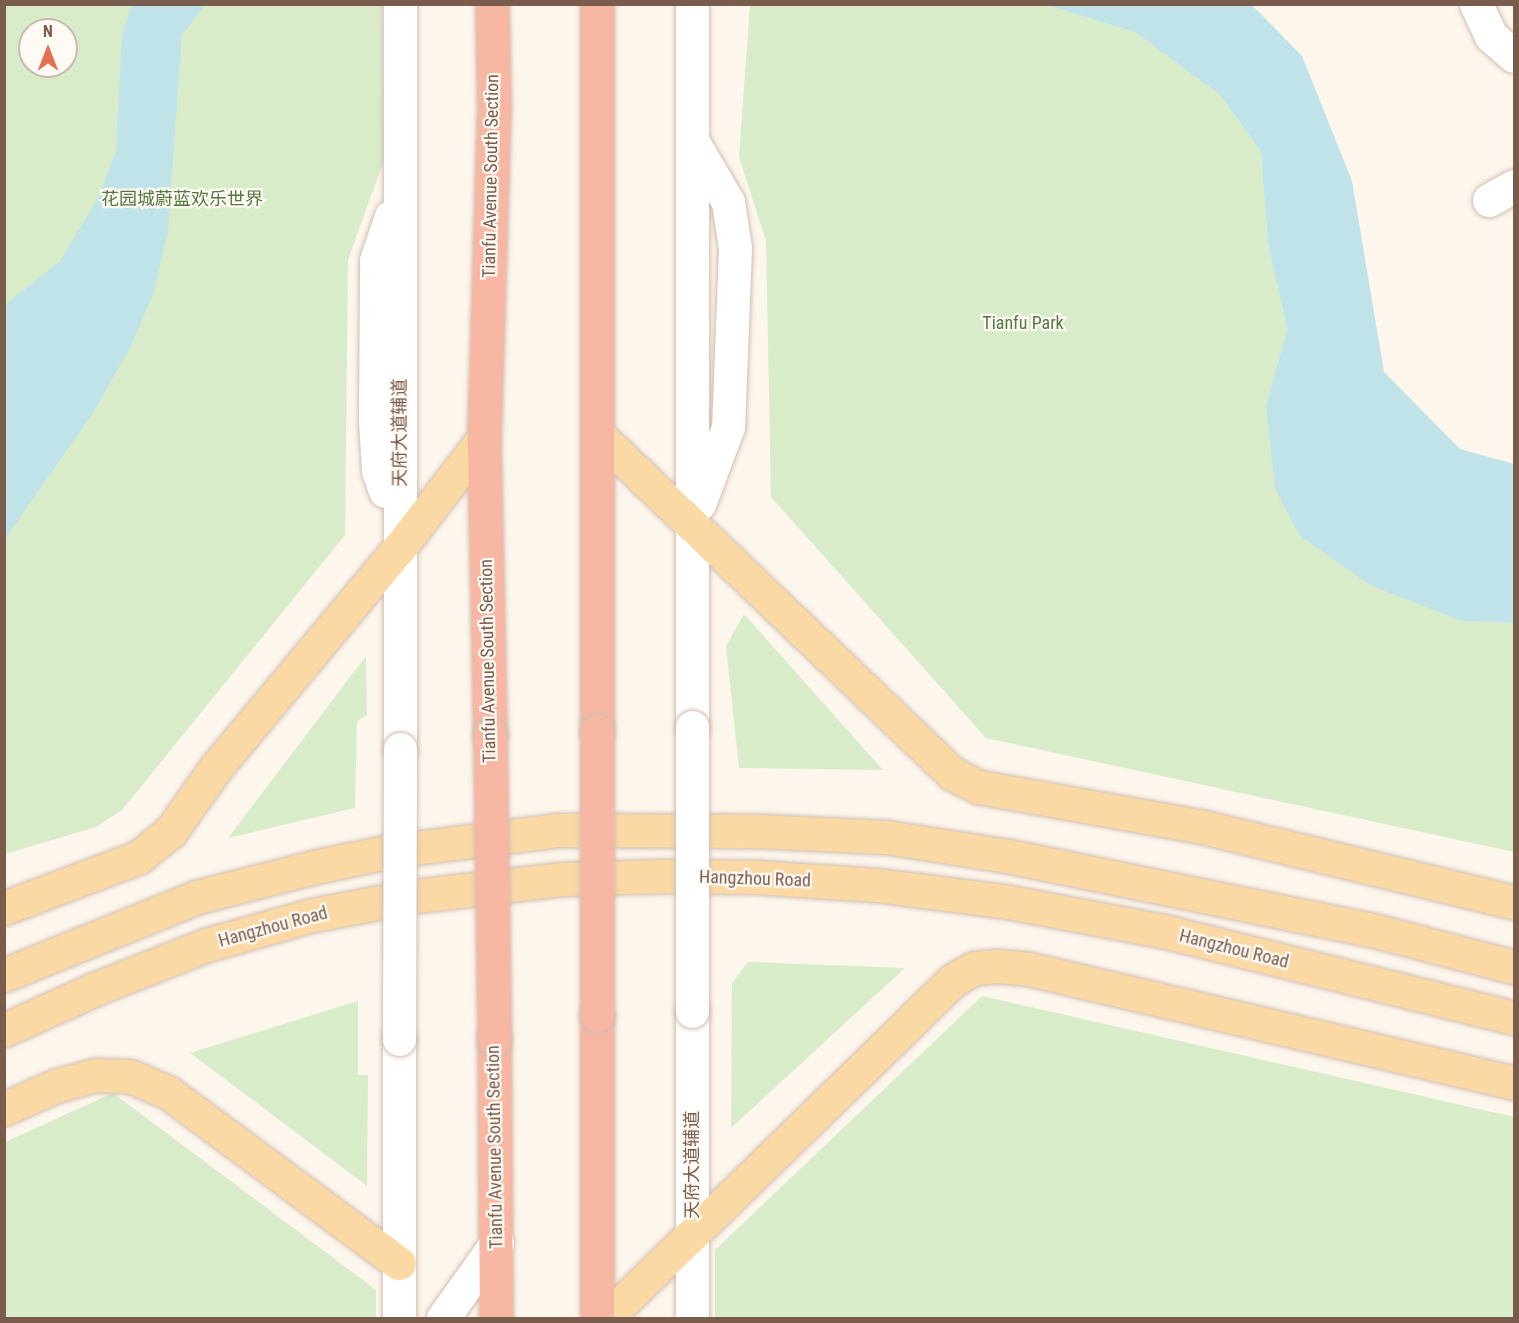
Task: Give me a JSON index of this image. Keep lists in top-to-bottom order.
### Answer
{
  "streets": {
    "highway": ["Tianfu Avenue South Section"],
    "main road": ["Hangzhou Road"],
    "street": ["天府大道辅道"]
  },
  "parks": ["花园城蔚蓝欢乐世界", "Tianfu Park"],
  "north": "top"
}
